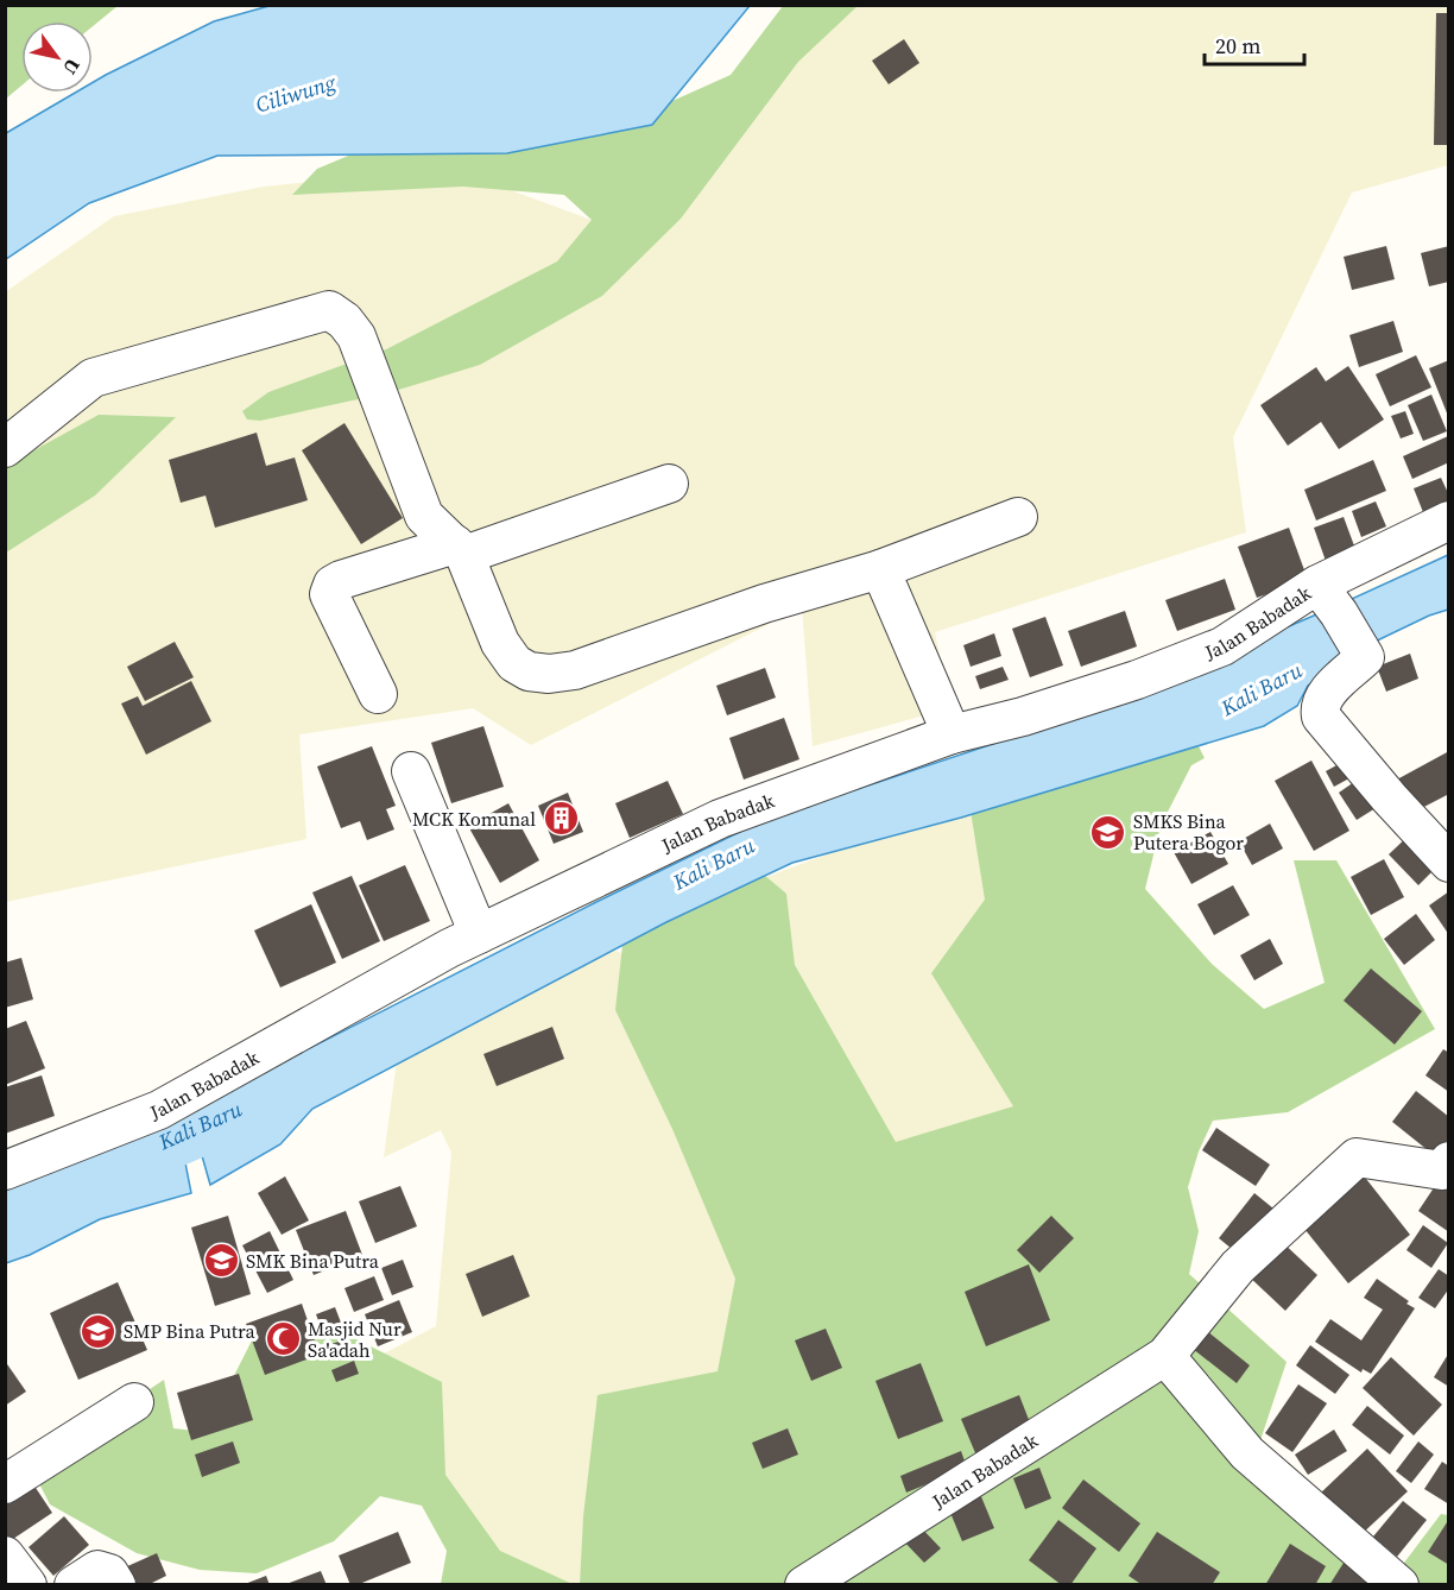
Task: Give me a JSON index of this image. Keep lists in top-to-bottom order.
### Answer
{
  "streets": {
    "street": ["Jalan Babadak"]
  },
  "water": ["Ciliwung", "Kali Baru"],
  "places": {
    "building": ["MCK Komunal"],
    "school or university": ["SMKS Bina Putera Bogor", "SMK Bina Putra", "SMP Bina Putra"],
    "mosque": ["Masjid Nur Sa'adah"]
  },
  "scale_bar": "20 m",
  "north": "bottom right"
}
